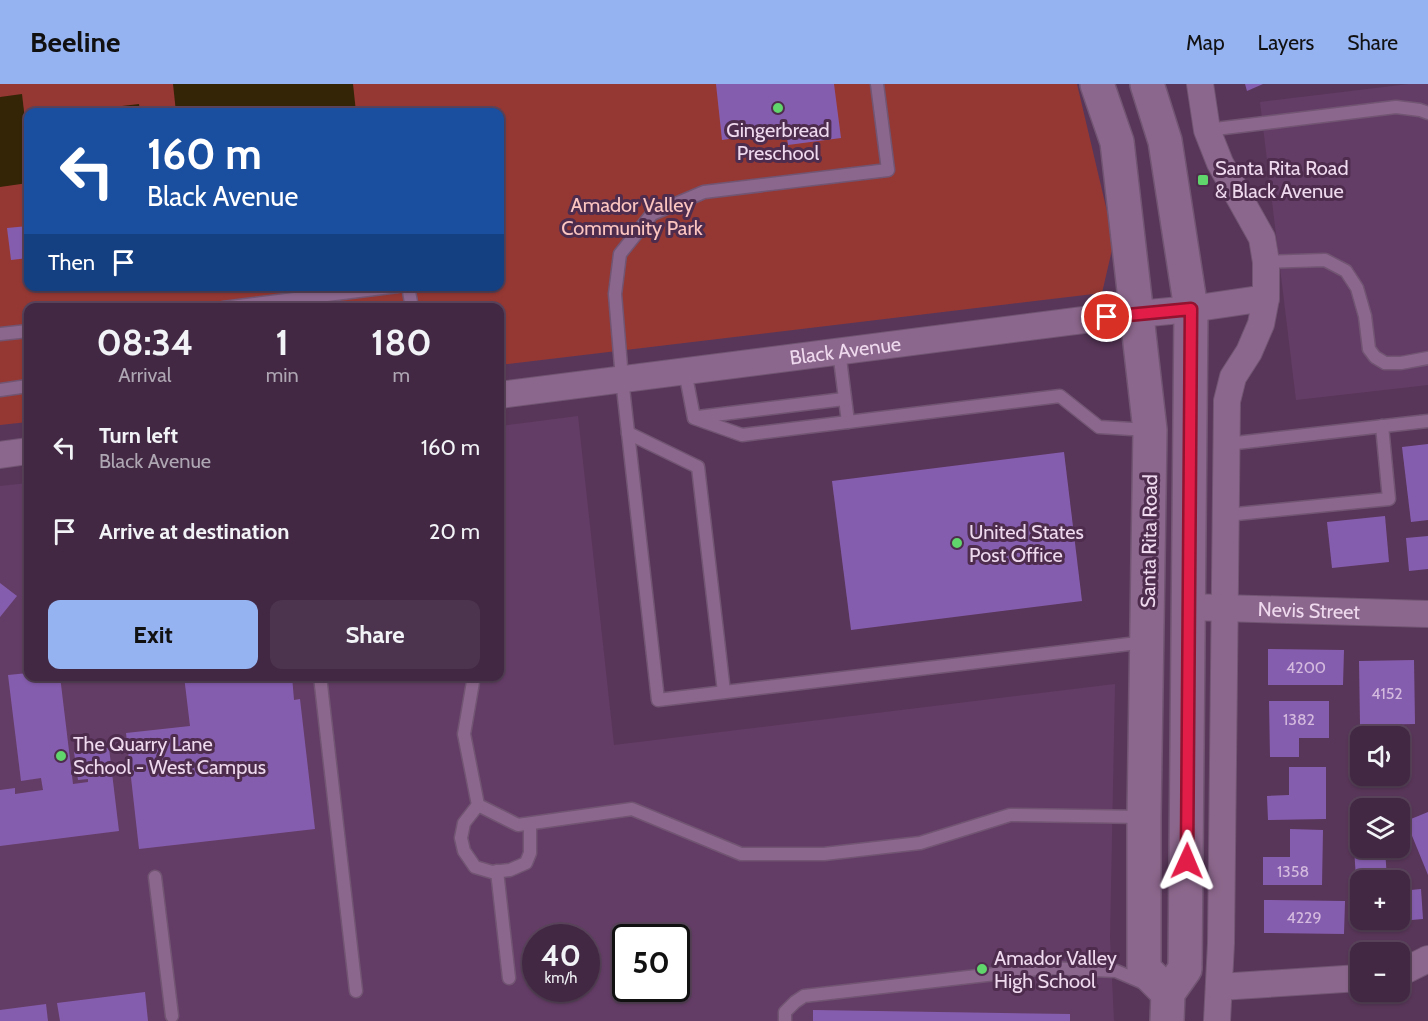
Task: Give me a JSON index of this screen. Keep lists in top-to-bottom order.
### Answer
{
  "streets": {
    "main road": ["Santa Rita Road"],
    "street": ["Black Avenue", "Nevis Street"]
  },
  "crossings": [
    ["Black Avenue", "Santa Rita Road"],
    ["Santa Rita Road", "Nevis Street"]
  ],
  "parks": ["Amador Valley Community Park"],
  "places": {
    "other": [
      "Gingerbread Preschool",
      "United States Post Office",
      "The Quarry Lane School - West Campus",
      "Amador Valley High School"
    ],
    "transit": ["Santa Rita Road & Black Avenue"]
  },
  "house_numbers": [
    "4200",
    "4152",
    "1382",
    "1358",
    "4229"
  ],
  "page": {
    "header": "Beeline",
    "nav": ["Map", "Layers", "Share"],
    "turn": ["160 m", "Black Avenue"],
    "then": "Then",
    "eta": [
      "08:34",
      "Arrival",
      "1",
      "min",
      "180",
      "m"
    ],
    "list": [
      {
        "name": "Turn left",
        "note": "Black Avenue",
        "value": "160 m"
      },
      {
        "name": "Arrive at destination",
        "value": "20 m"
      }
    ],
    "buttons": ["Exit", "Share"],
    "map_buttons": ["+", "−"],
    "speed": "40 km/h",
    "limit": "50"
  }
}
